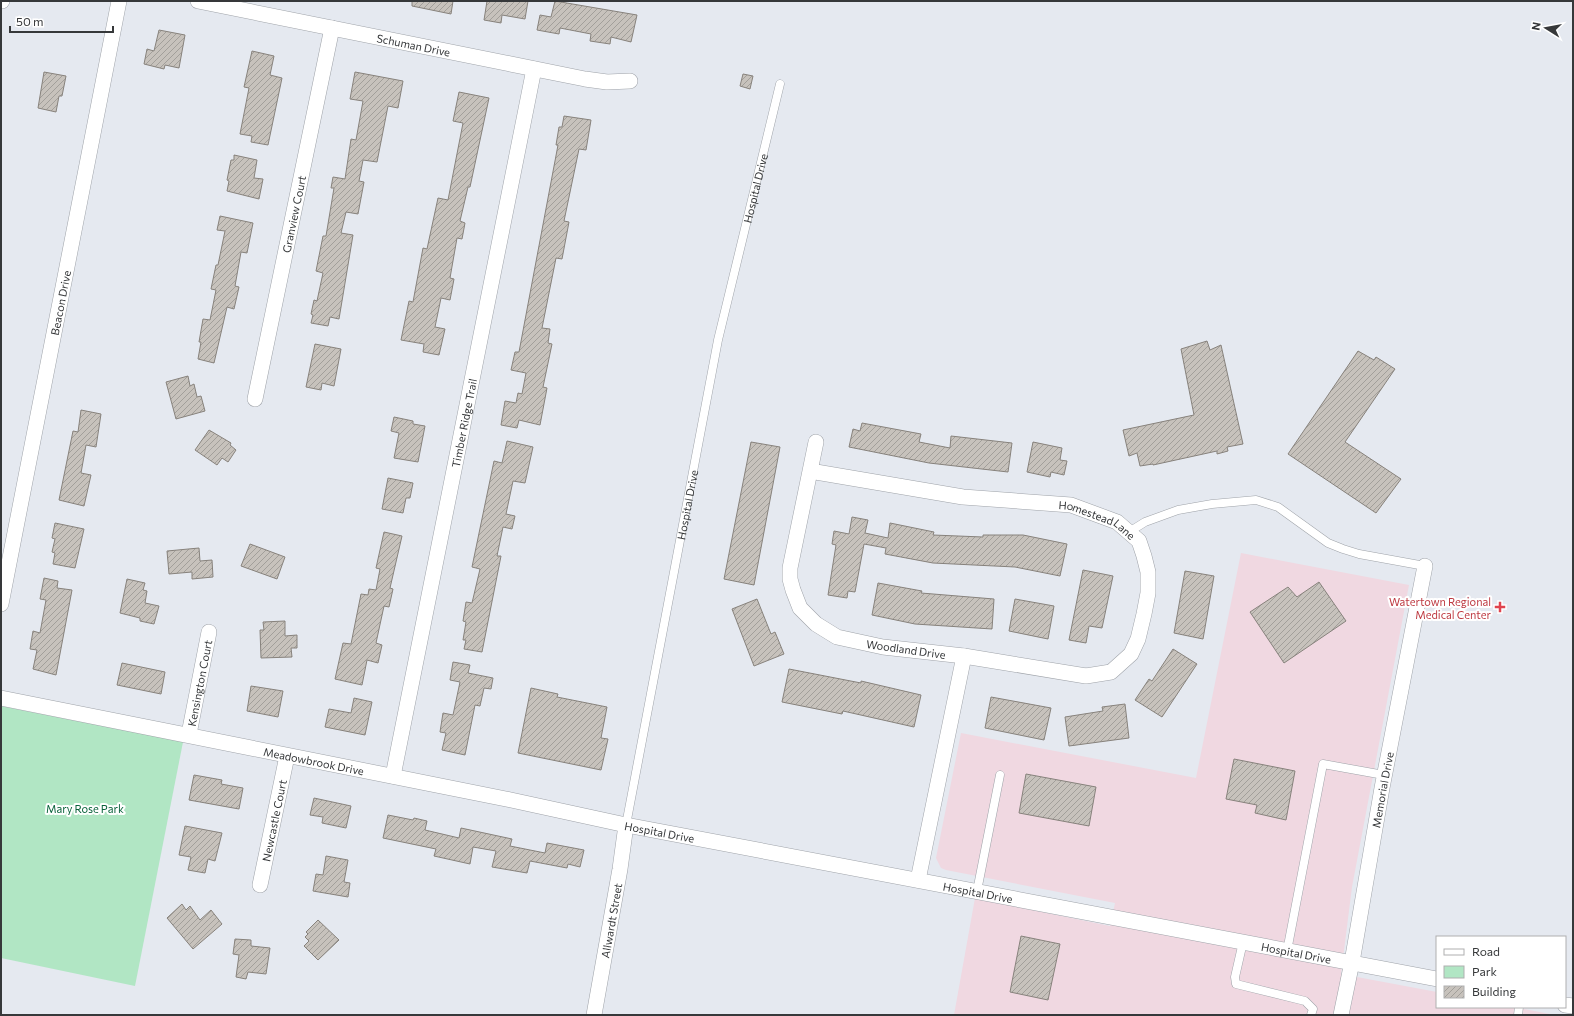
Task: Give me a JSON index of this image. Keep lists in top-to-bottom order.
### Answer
{
  "streets": {
    "street": [
      "Schuman Drive",
      "Hospital Drive",
      "Granview Court",
      "Beacon Drive",
      "Timber Ridge Trail",
      "Homestead Lane",
      "Woodland Drive",
      "Kensington Court",
      "Meadowbrook Drive",
      "Memorial Drive",
      "Newcastle Court",
      "Allwardt Street"
    ]
  },
  "crossings": [
    ["Schuman Drive", "Granview Court"],
    ["Schuman Drive", "Timber Ridge Trail"],
    ["Hospital Drive", "Meadowbrook Drive"],
    ["Hospital Drive", "Memorial Drive"],
    ["Hospital Drive", "Allwardt Street"],
    ["Timber Ridge Trail", "Meadowbrook Drive"],
    ["Homestead Lane", "Woodland Drive"],
    ["Kensington Court", "Meadowbrook Drive"],
    ["Meadowbrook Drive", "Newcastle Court"],
    ["Meadowbrook Drive", "Allwardt Street"]
  ],
  "parks": ["Mary Rose Park"],
  "places": {
    "health": ["Watertown Regional Medical Center"]
  },
  "legend": ["Road", "Park", "Building"],
  "scale_bar": "50 m",
  "north": "left"
}
